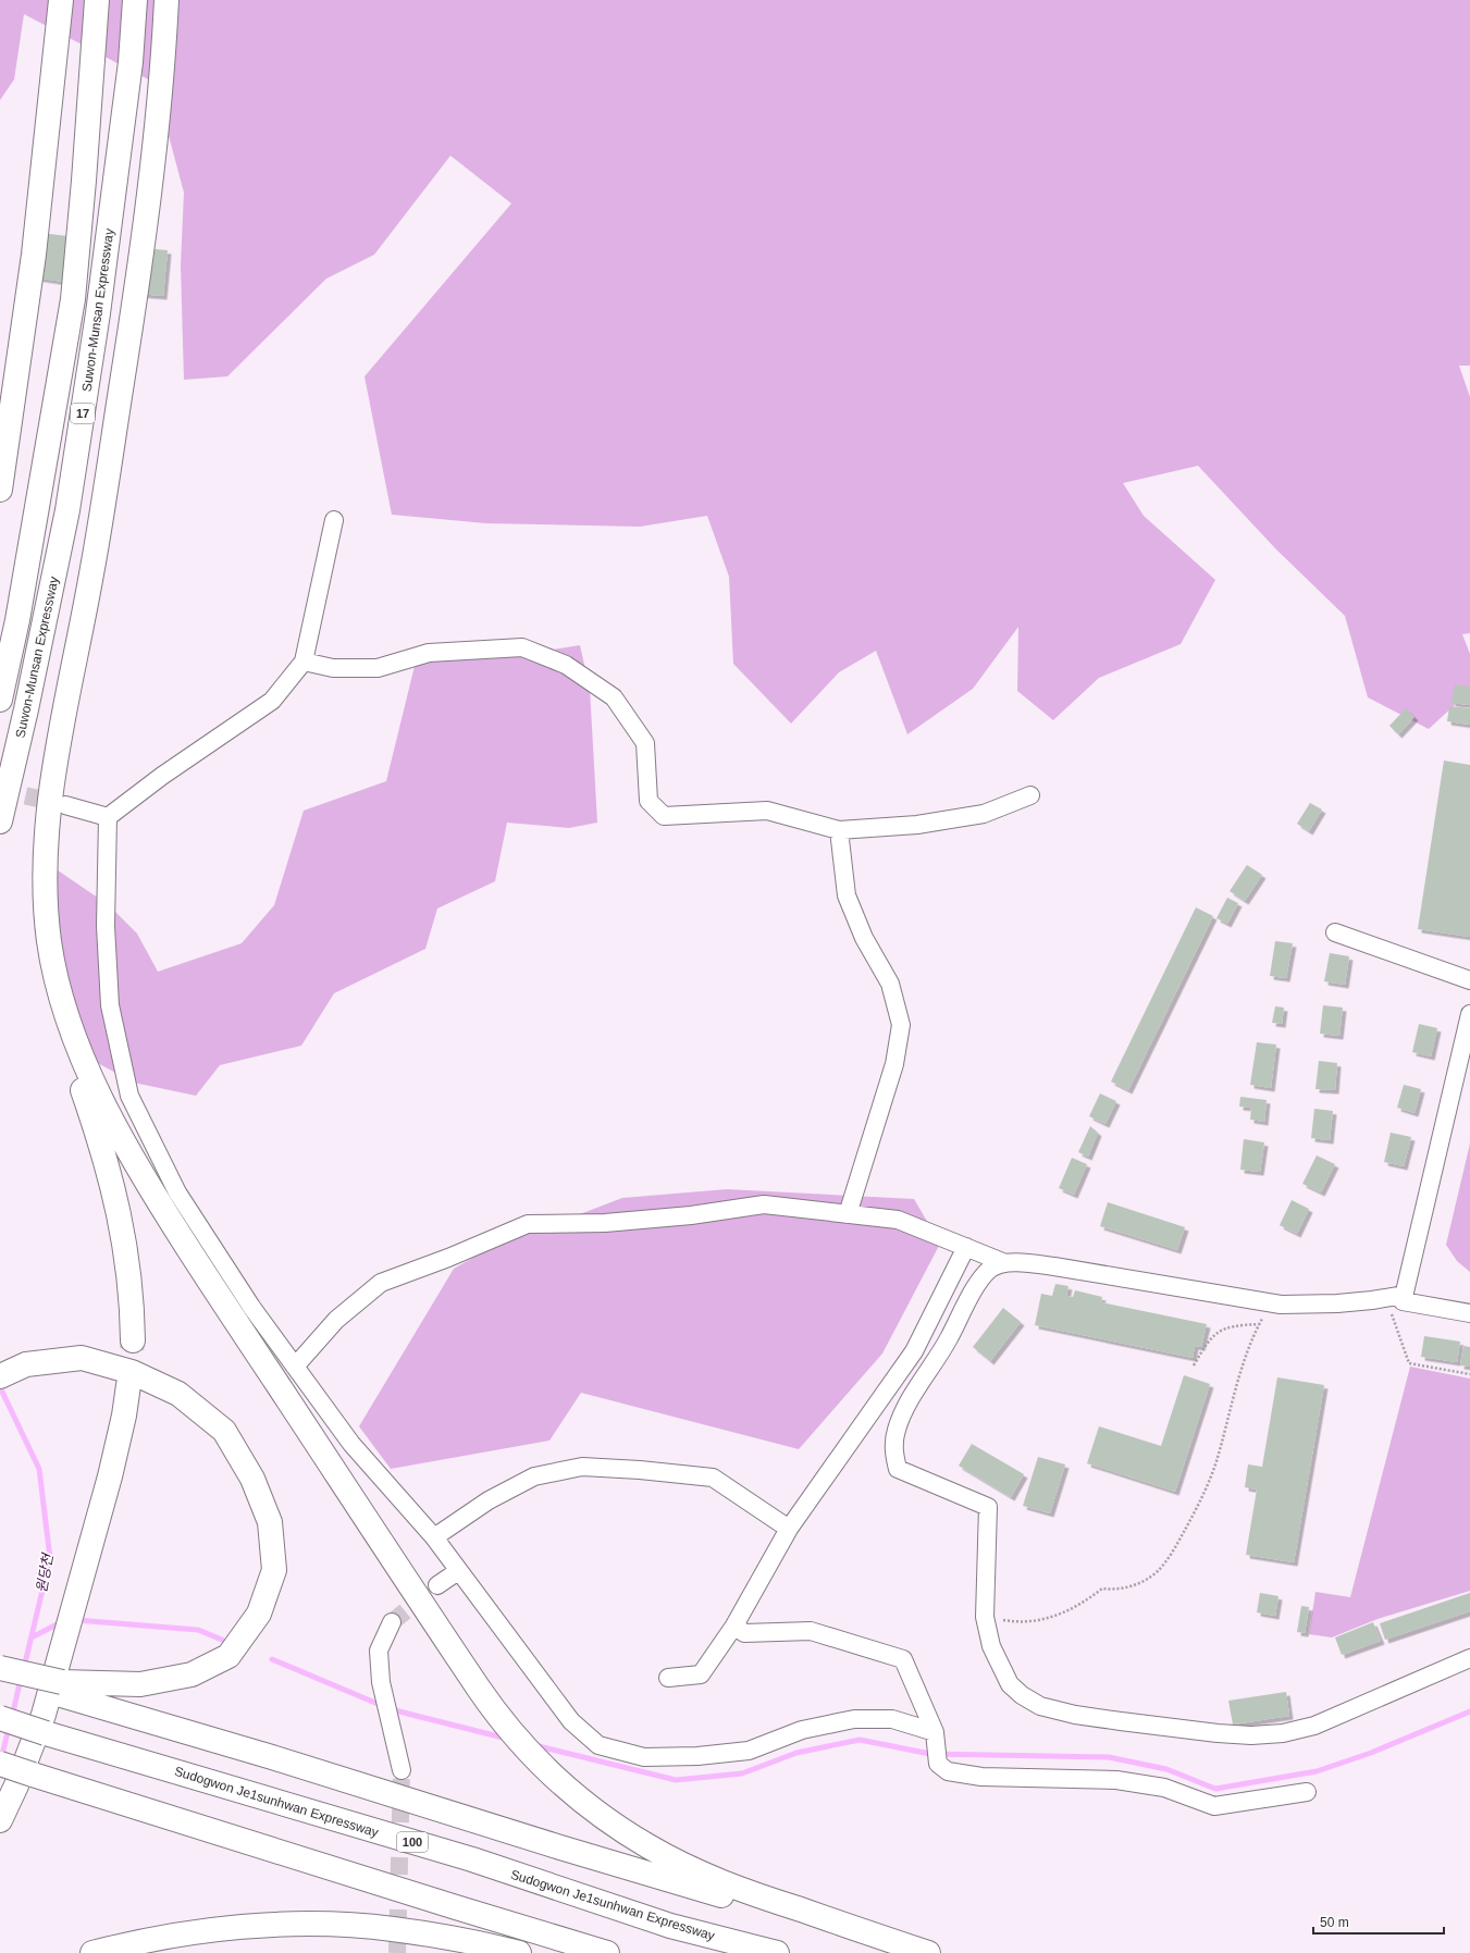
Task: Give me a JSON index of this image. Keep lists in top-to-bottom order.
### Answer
{
  "streets": {
    "highway": [
      "Suwon-Munsan Expressway",
      "17",
      "Sudogwon Je1sunhwan Expressway",
      "100"
    ]
  },
  "water": ["원당천"],
  "scale_bar": "50 m"
}
